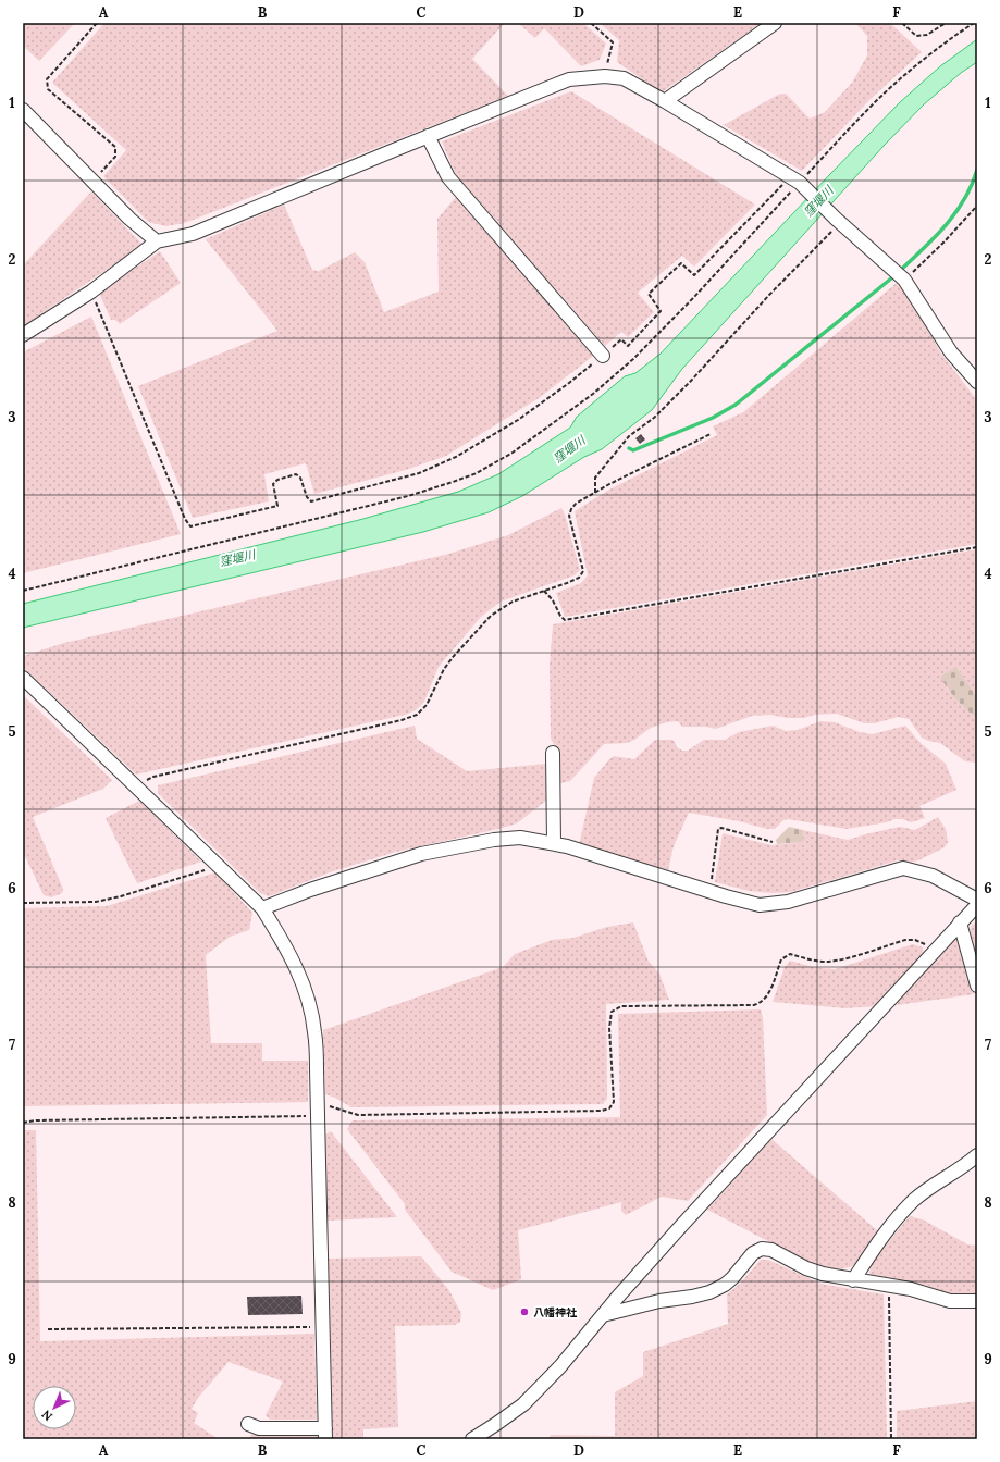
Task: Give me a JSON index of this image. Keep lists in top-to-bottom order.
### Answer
{
  "water": ["窪堰川"],
  "places": ["八幡神社"],
  "north": "bottom left",
  "grid": {
    "columns": [
      "A",
      "B",
      "C",
      "D",
      "E",
      "F"
    ],
    "rows": [
      "1",
      "2",
      "3",
      "4",
      "5",
      "6",
      "7",
      "8",
      "9"
    ]
  }
}
